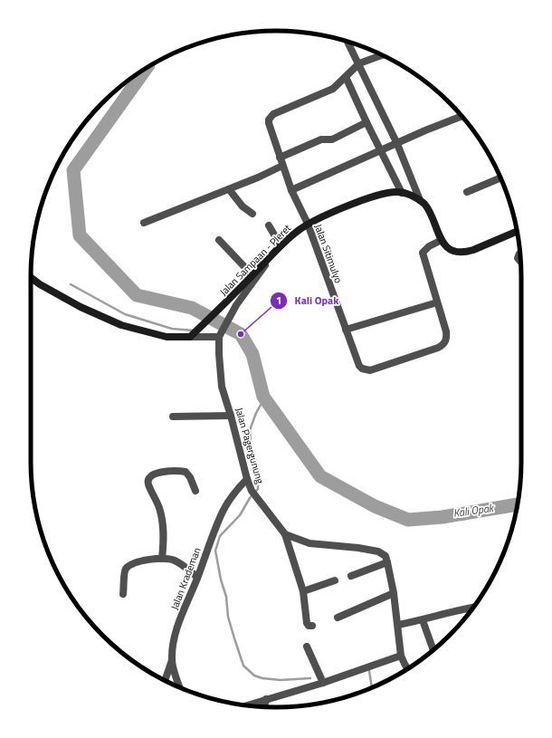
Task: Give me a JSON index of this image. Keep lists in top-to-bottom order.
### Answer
{
  "streets": {
    "main road": ["Jalan Sampaan - Pleret"],
    "street": ["Jalan Sitimulyo", "Jalan Pagergunung", "Jalan Krademan"]
  },
  "crossings": [
    ["Jalan Sitimulyo", "Jalan Sampaan - Pleret"],
    ["Jalan Pagergunung", "Jalan Krademan"]
  ],
  "water": ["Kali Opak"],
  "places": ["Kali Opak"]
}
